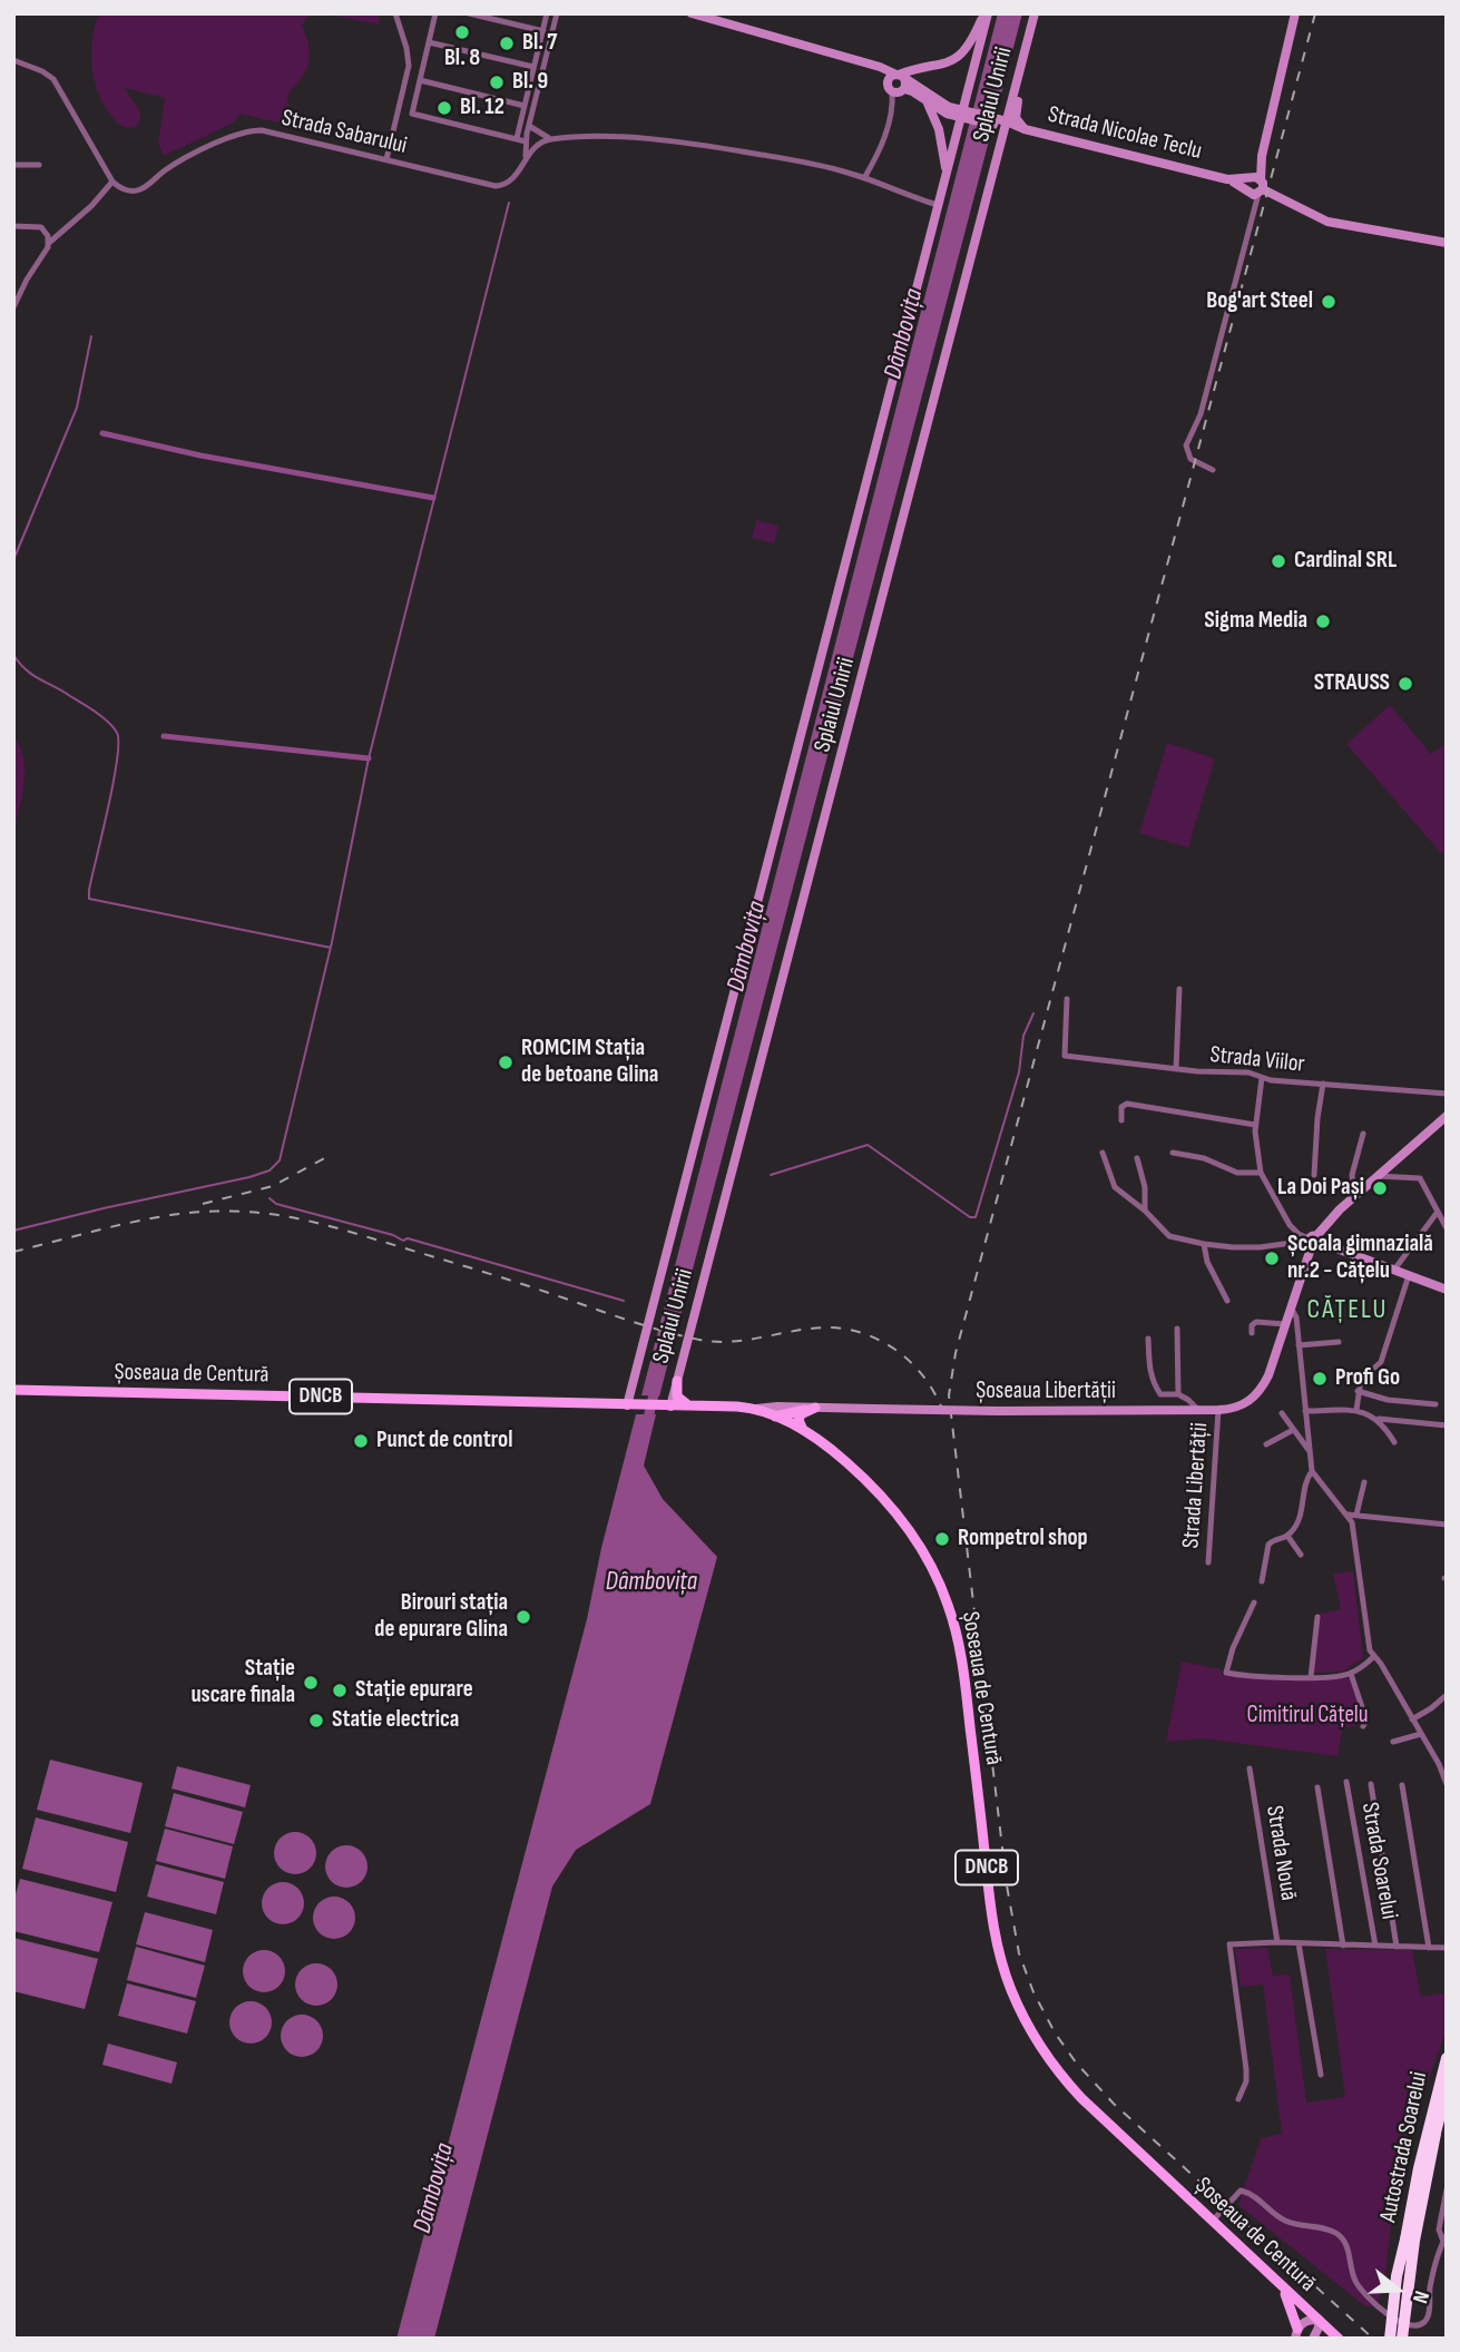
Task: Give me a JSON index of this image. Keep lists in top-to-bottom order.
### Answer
{
  "streets": {
    "highway": ["Autostrada Soarelui"],
    "main road": [
      "Splaiul Unirii",
      "Strada Nicolae Teclu",
      "Șoseaua de Centură",
      "Șoseaua Libertății",
      "DNCB"
    ],
    "street": [
      "Strada Sabarului",
      "Strada Viilor",
      "Strada Libertății",
      "Strada Nouă",
      "Strada Soarelui"
    ]
  },
  "crossings": [
    ["Splaiul Unirii", "Strada Nicolae Teclu"],
    ["Splaiul Unirii", "Șoseaua de Centură"],
    ["Șoseaua de Centură", "Șoseaua Libertății"],
    ["Șoseaua Libertății", "Strada Libertății"],
    ["Strada Nouă", "Strada Soarelui"]
  ],
  "districts": ["CĂȚELU"],
  "water": ["Dâmbovița"],
  "parks": ["Cimitirul Cățelu"],
  "places": [
    "Bl. 8",
    "Bl. 7",
    "Bl. 9",
    "Bl. 12",
    "Bog'art Steel",
    "Cardinal SRL",
    "Sigma Media",
    "STRAUSS",
    "ROMCIM Stația de betoane Glina",
    "La Doi Pași",
    "Școala gimnazială nr.2 - Cățelu",
    "Profi Go",
    "Punct de control",
    "Rompetrol shop",
    "Birouri stația de epurare Glina",
    "Stație uscare finala",
    "Stație epurare",
    "Statie electrica"
  ],
  "north": "right"
}
